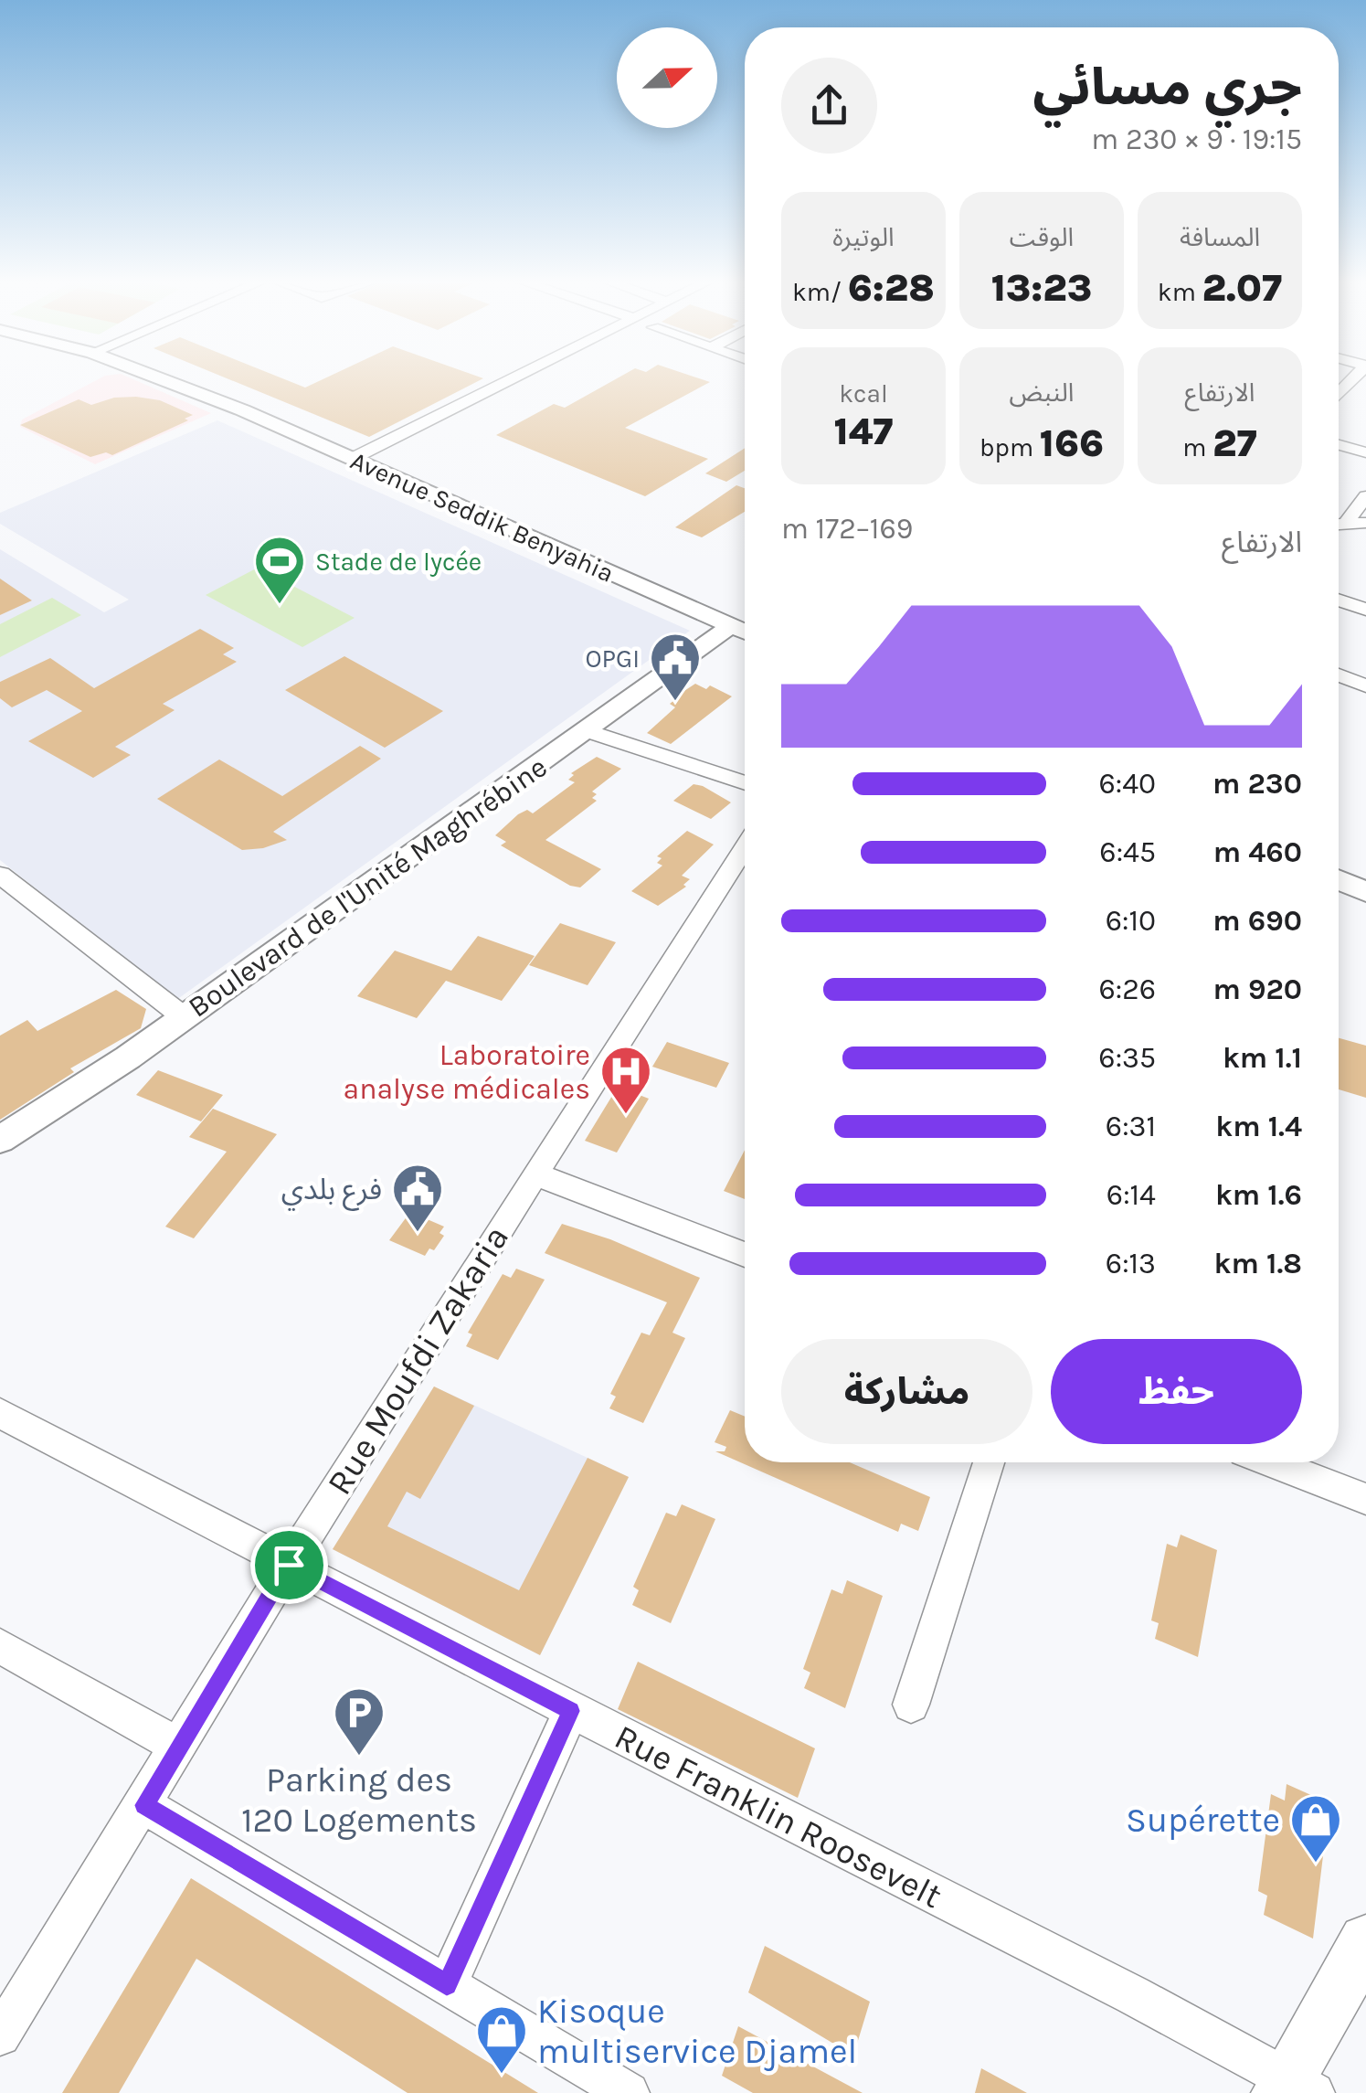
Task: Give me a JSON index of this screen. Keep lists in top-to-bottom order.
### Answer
{
  "streets": {
    "street": [
      "Avenue Seddik Benyahia",
      "Boulevard de l'Unité Maghrébine",
      "Rue Moufdi Zakaria",
      "Rue Franklin Roosevelt"
    ]
  },
  "crossings": [
    ["Rue Moufdi Zakaria", "Rue Franklin Roosevelt"]
  ],
  "places": {
    "sports": ["Stade de lycée"],
    "public building": ["OPGI", "فرع بلدي"],
    "hospital": ["Laboratoire analyse médicales"],
    "parking": ["Parking des 120 Logements"],
    "shop": ["Supérette", "Kisoque multiservice Djamel"]
  },
  "north": "right",
  "page": {
    "heading": ["جري مسائي", "19:15 · 9 × 230 m"],
    "stats": [
      ["المسافة", "2.07 km"],
      ["الوقت", "13:23"],
      ["الوتيرة", "6:28 /km"],
      ["الارتفاع", "27 m"],
      ["النبض", "166 bpm"],
      ["kcal", "147"]
    ],
    "chart": ["الارتفاع", "169–172 m"],
    "list": [
      {
        "name": "230 m",
        "note": "6:40"
      },
      {
        "name": "460 m",
        "note": "6:45"
      },
      {
        "name": "690 m",
        "note": "6:10"
      },
      {
        "name": "920 m",
        "note": "6:26"
      },
      {
        "name": "1.1 km",
        "note": "6:35"
      },
      {
        "name": "1.4 km",
        "note": "6:31"
      },
      {
        "name": "1.6 km",
        "note": "6:14"
      },
      {
        "name": "1.8 km",
        "note": "6:13"
      }
    ],
    "buttons": ["حفظ", "مشاركة"]
  }
}
